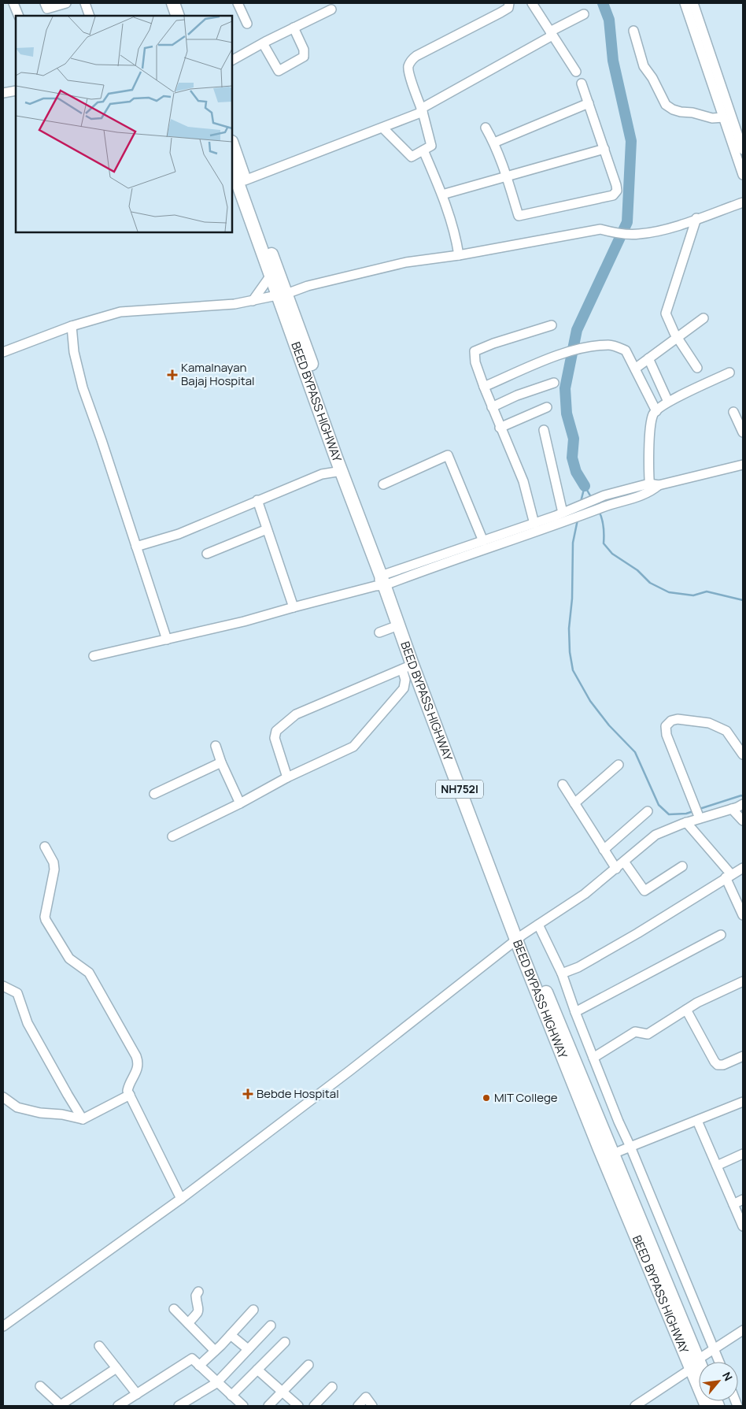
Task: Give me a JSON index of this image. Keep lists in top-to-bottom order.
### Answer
{
  "streets": {
    "highway": ["BEED BYPASS HIGHWAY", "NH752I"]
  },
  "places": {
    "health": ["Kamalnayan Bajaj Hospital", "Bebde Hospital"],
    "other": ["MIT College"]
  },
  "north": "top right"
}
